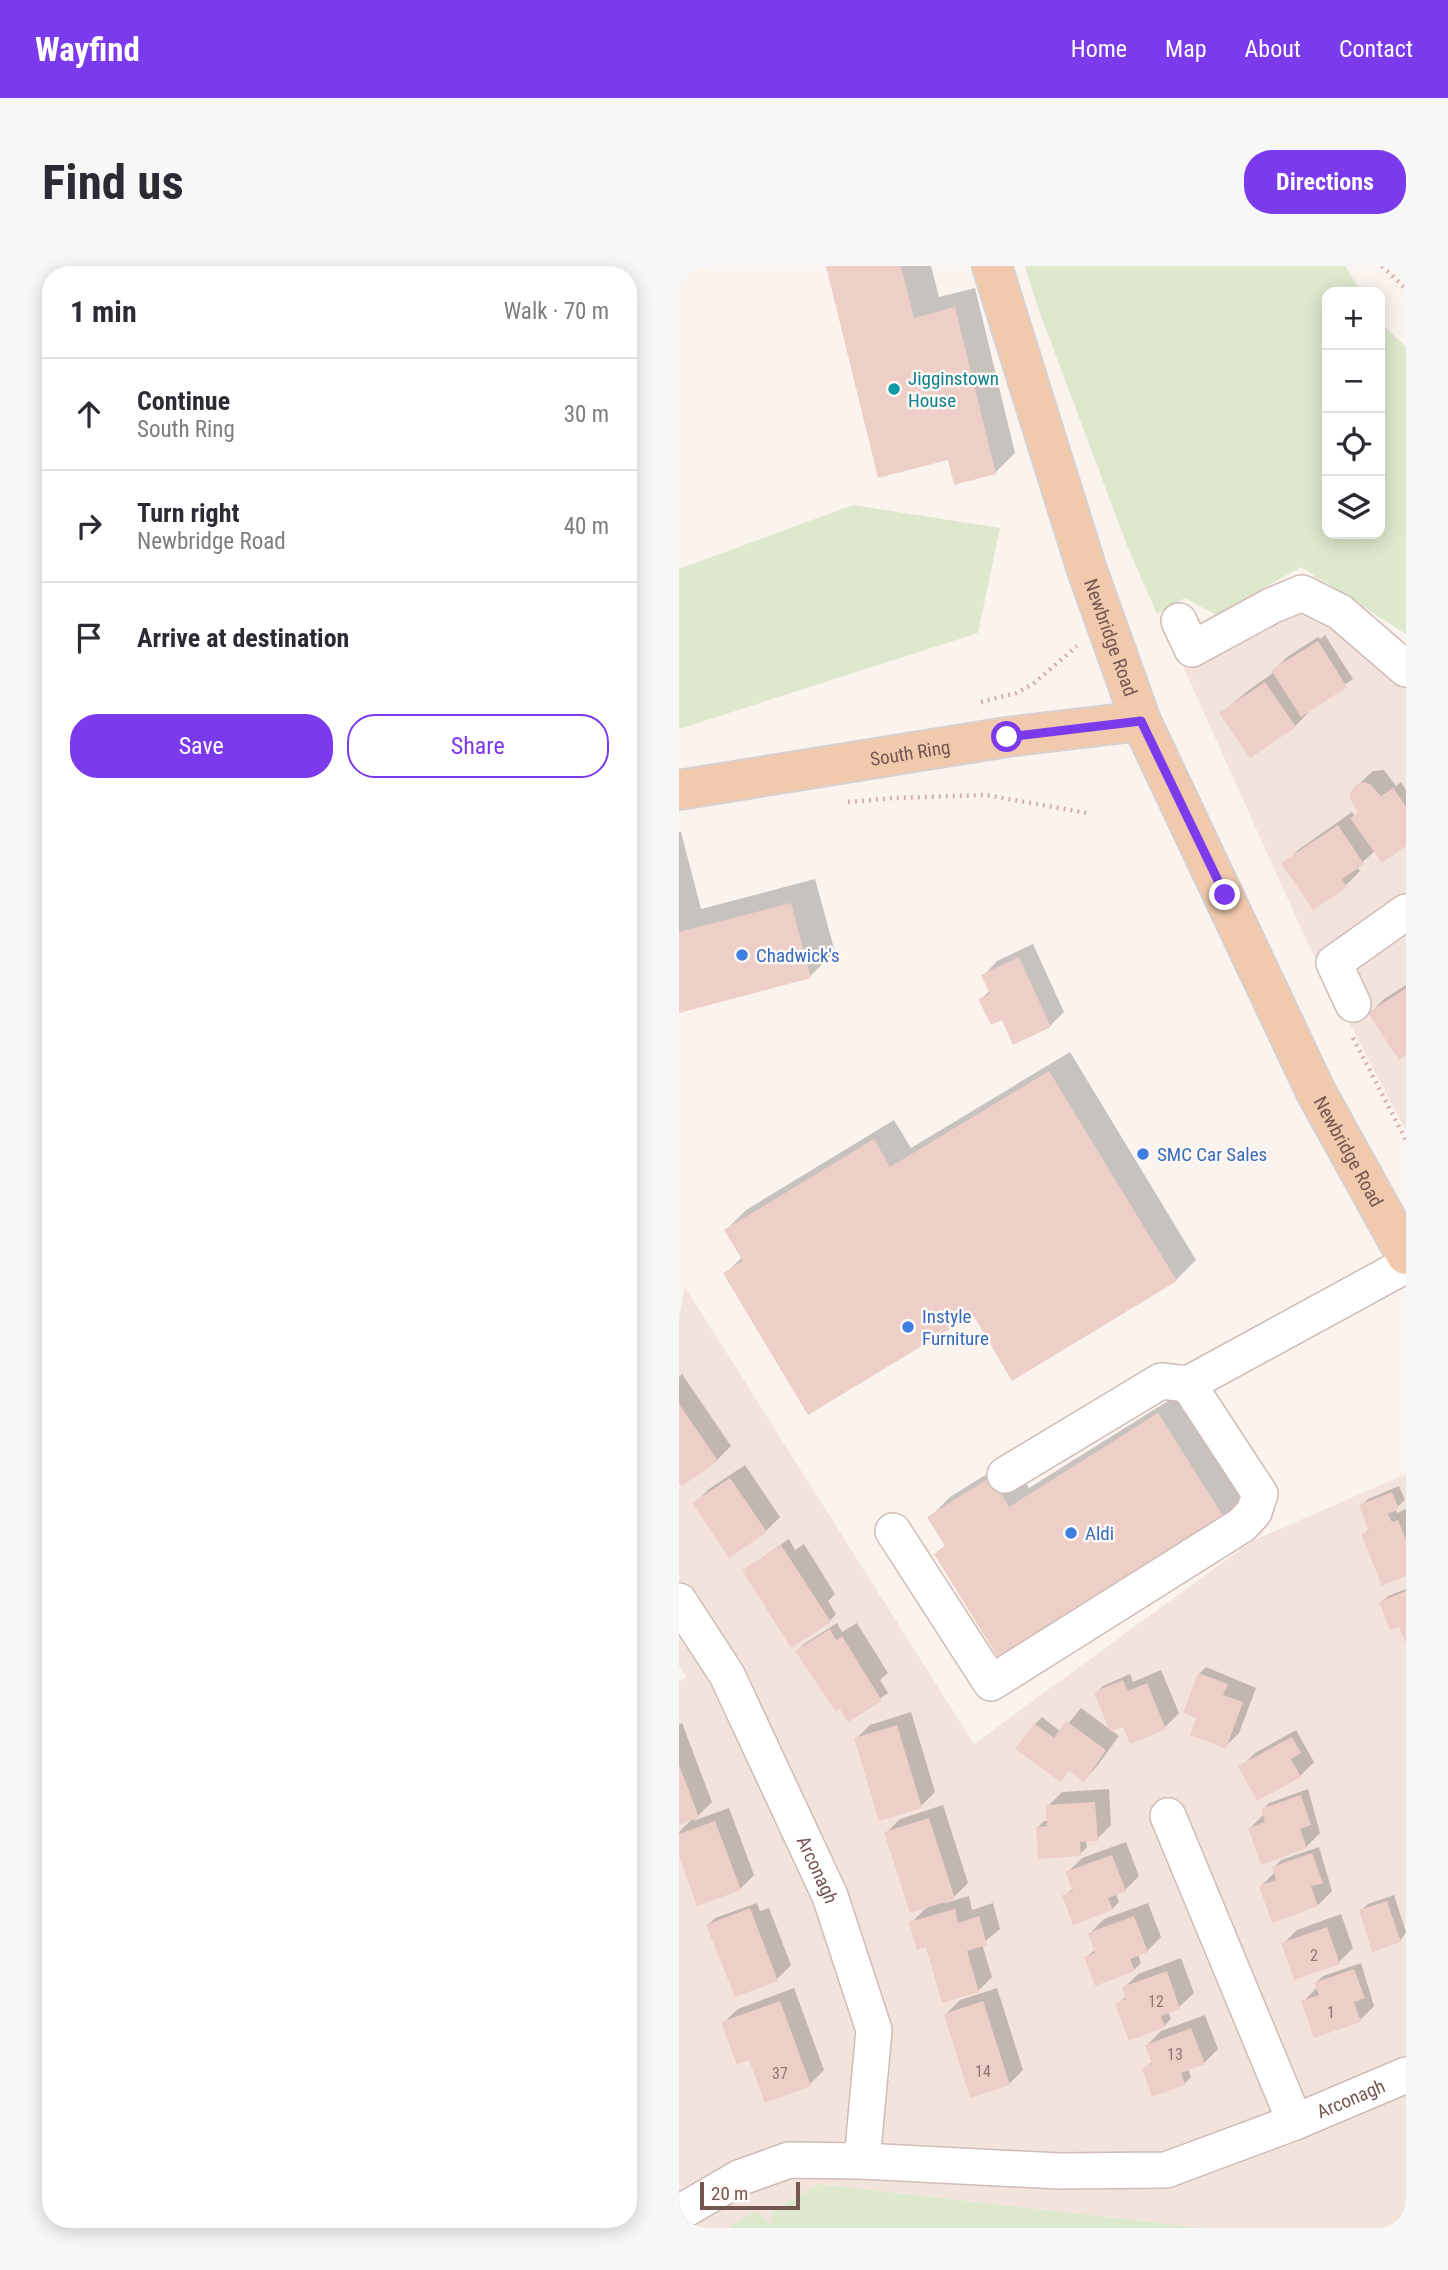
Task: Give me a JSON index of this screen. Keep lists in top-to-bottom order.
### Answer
{
  "streets": {
    "main road": ["Newbridge Road", "South Ring"],
    "street": ["Arconagh"]
  },
  "crossings": [
    ["Newbridge Road", "South Ring"]
  ],
  "places": [
    "Jigginstown House",
    "Chadwick's",
    "SMC Car Sales",
    "Instyle Furniture",
    "Aldi"
  ],
  "house_numbers": [
    "2",
    "12",
    "1",
    "13",
    "14",
    "37"
  ],
  "scale_bar": "20 m",
  "page": {
    "header": "Wayfind",
    "nav": [
      "Home",
      "Map",
      "About",
      "Contact"
    ],
    "buttons": [
      "Directions",
      ["Save", "Share"]
    ],
    "title": "Find us",
    "heading": ["1 min", "Walk · 70 m"],
    "map_buttons": ["+", "−"],
    "list": [
      ["Continue", "South Ring", "30 m"],
      ["Turn right", "Newbridge Road", "40 m"],
      "Arrive at destination"
    ],
    "scale": "20 m"
  }
}
